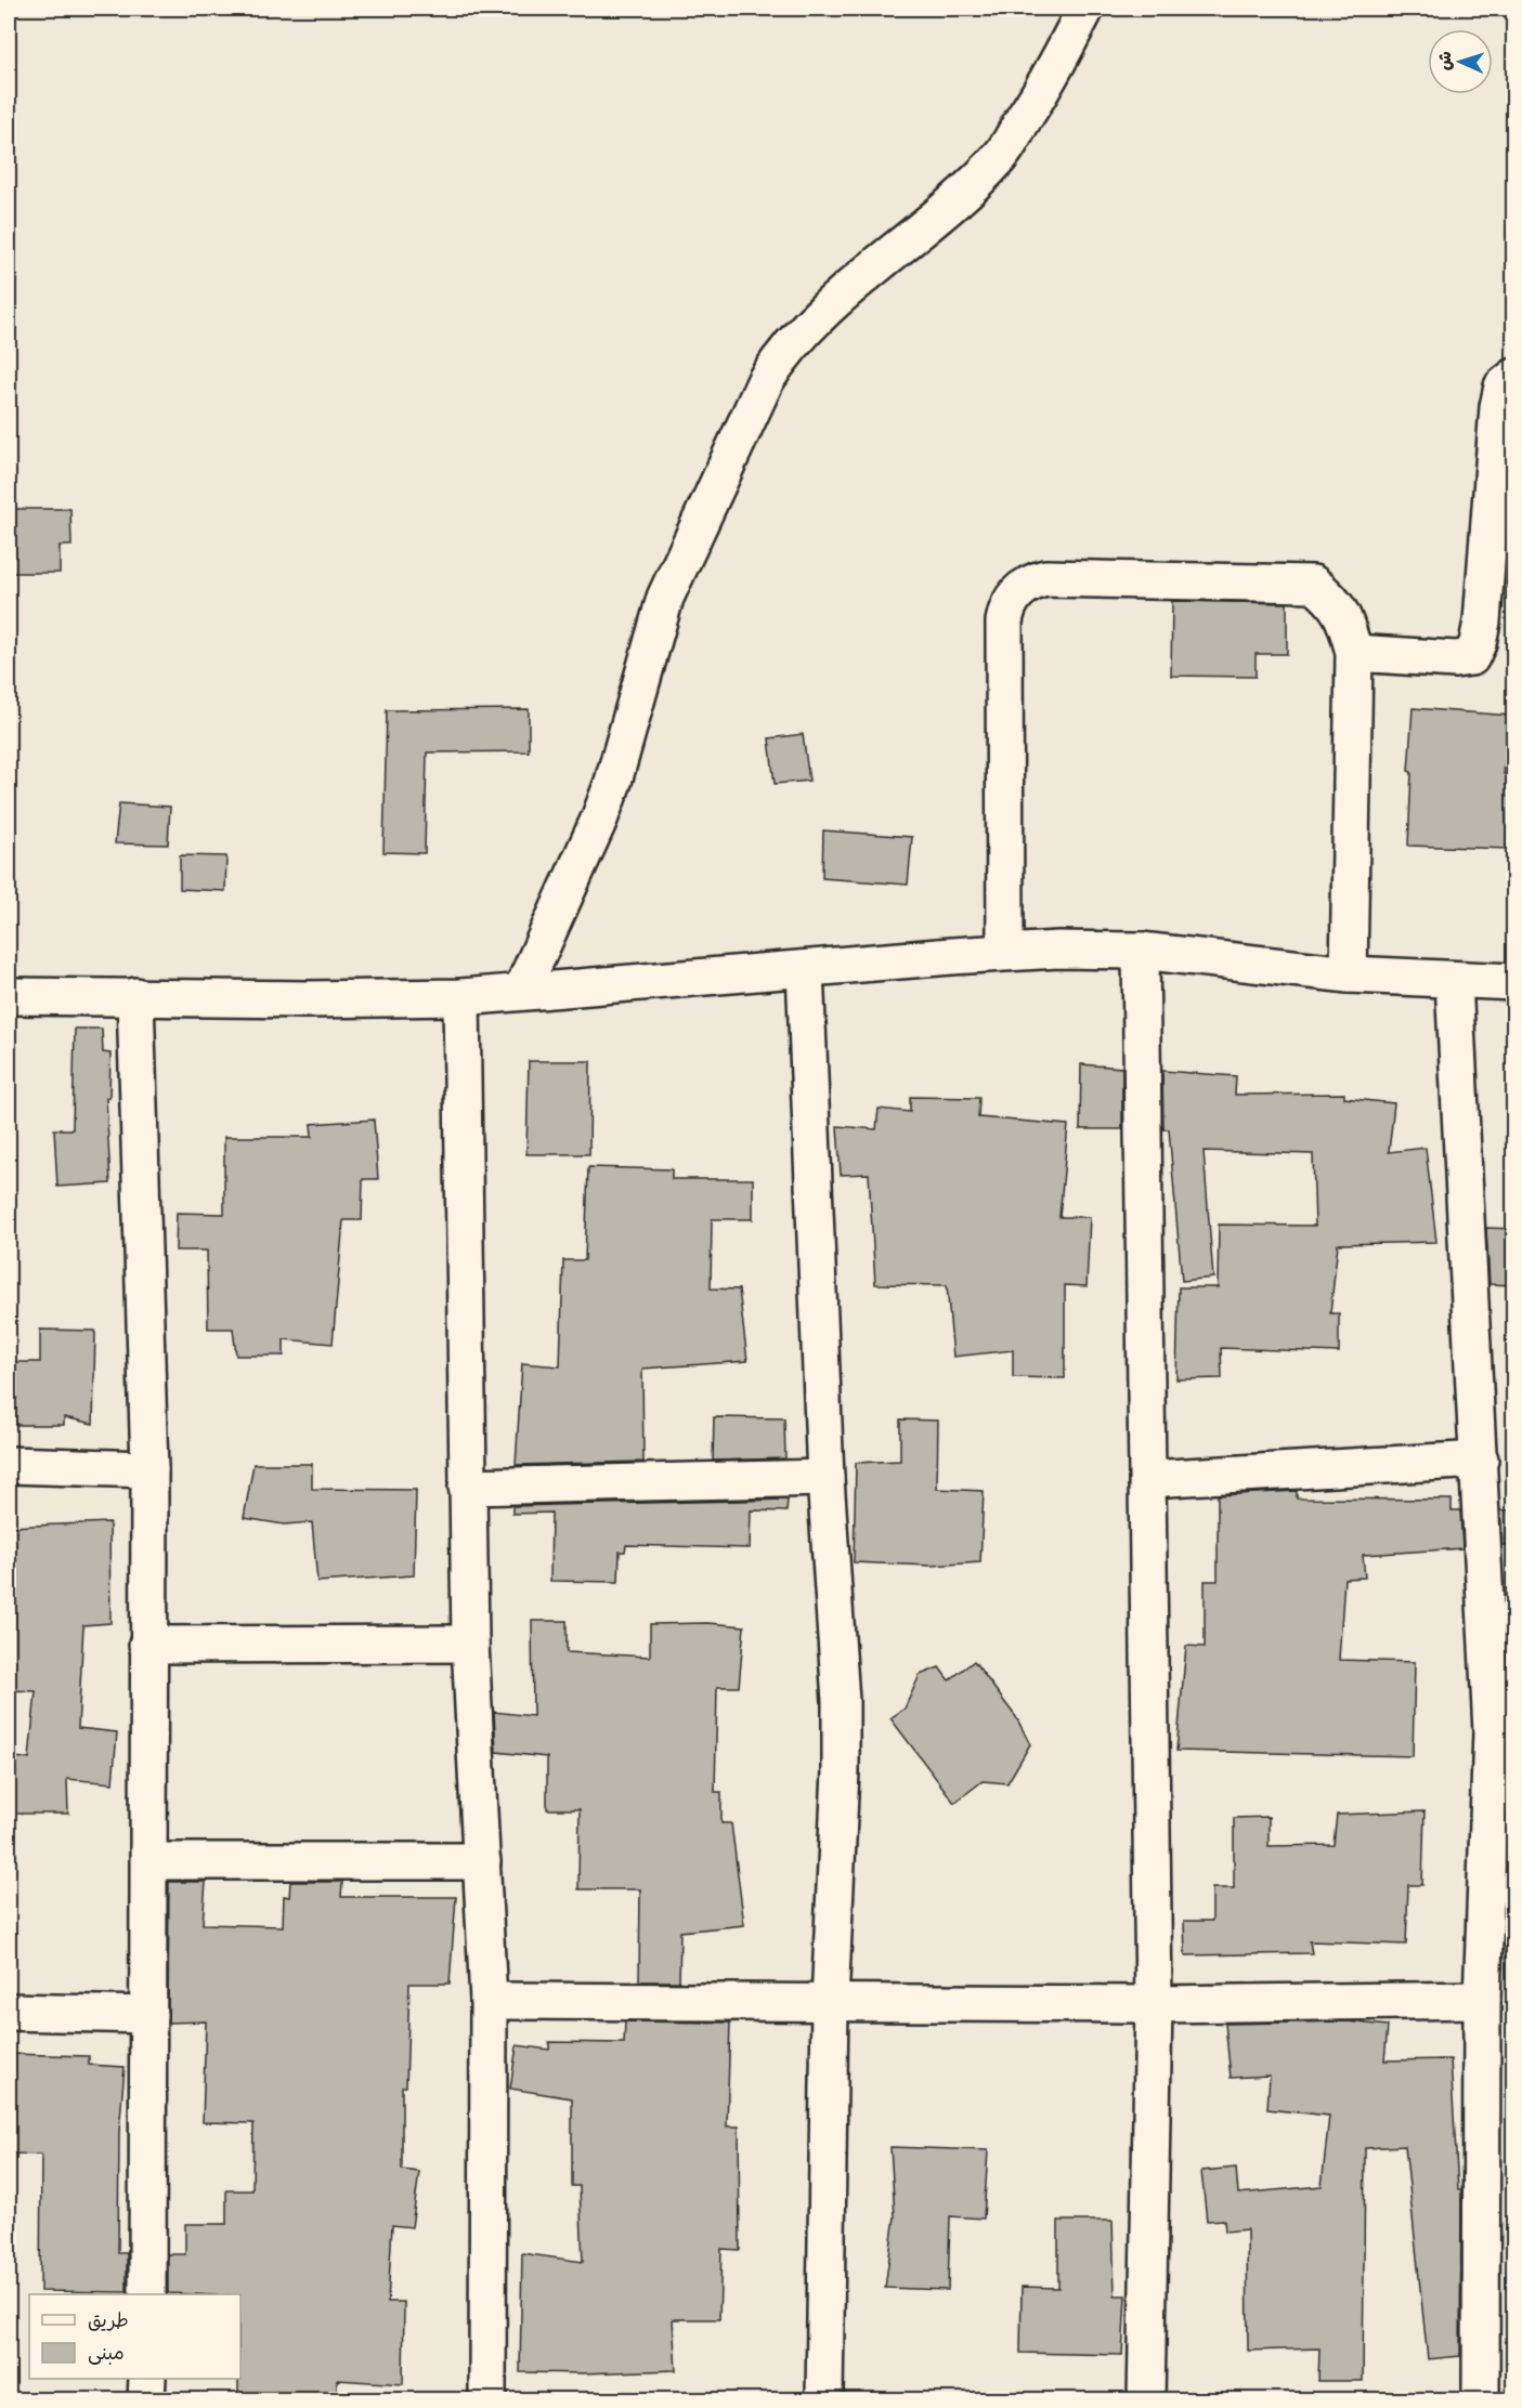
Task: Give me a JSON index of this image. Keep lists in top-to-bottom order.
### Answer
{
  "legend": ["طريق", "مبنى"],
  "north": "left"
}
